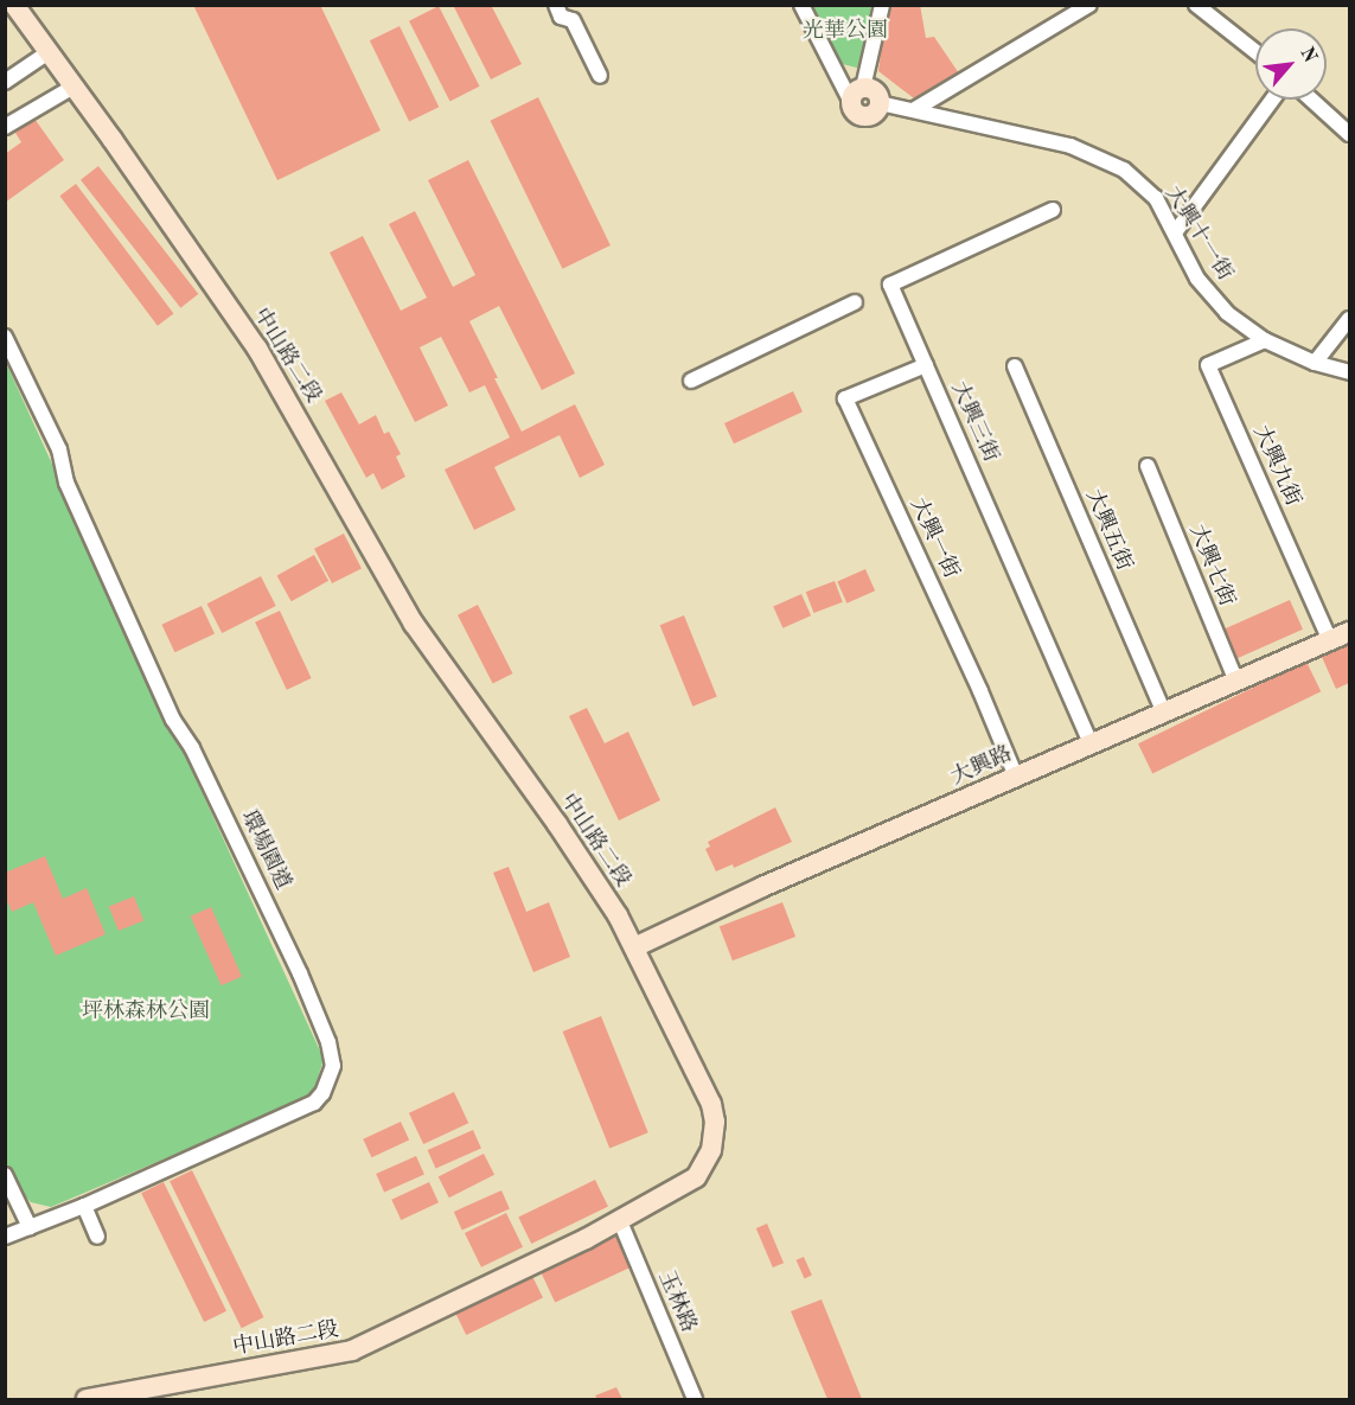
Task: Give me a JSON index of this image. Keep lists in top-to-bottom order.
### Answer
{
  "streets": {
    "main road": ["中山路二段", "大興路"],
    "street": [
      "大興十一街",
      "大興三街",
      "大興九街",
      "大興五街",
      "大興一街",
      "大興七街",
      "環場園道",
      "玉林路"
    ]
  },
  "crossings": [
    ["大興十一街", "大興九街"],
    ["中山路二段", "大興路"],
    ["中山路二段", "玉林路"],
    ["大興三街", "大興一街"],
    ["大興三街", "大興路"],
    ["大興九街", "大興路"],
    ["大興五街", "大興路"],
    ["大興一街", "大興路"],
    ["大興七街", "大興路"]
  ],
  "parks": ["光華公園", "坪林森林公園"],
  "north": "top right"
}
